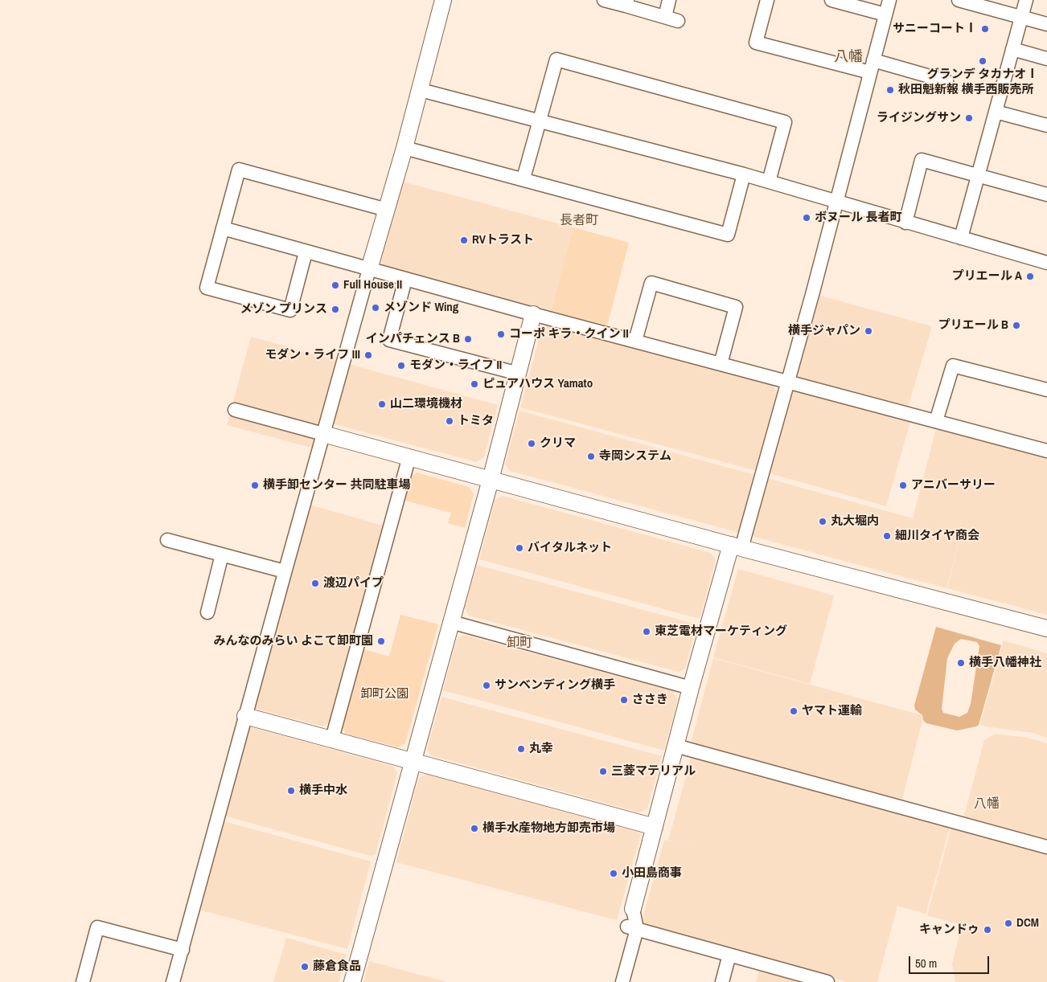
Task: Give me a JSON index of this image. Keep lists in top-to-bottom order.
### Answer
{
  "districts": [
    "八幡",
    "長者町",
    "卸町",
    "八幡"
  ],
  "parks": ["卸町公園"],
  "places": [
    "サニーコートⅠ",
    "グランデ タカナオⅠ",
    "秋田魁新報 横手西販売所",
    "ライジングサン",
    "ボヌール 長者町",
    "RVトラスト",
    "プリエール A",
    "Full House II",
    "メゾンド Wing",
    "メゾン プリンス",
    "プリエール B",
    "横手ジャパン",
    "コーポ キラ・クイン II",
    "インパチェンス B",
    "モダン・ライフ III",
    "モダン・ライフ II",
    "ピュアハウス Yamato",
    "山二環境機材",
    "トミタ",
    "クリマ",
    "寺岡システム",
    "横手卸センター 共同駐車場",
    "アニバーサリー",
    "丸大堀内",
    "細川タイヤ商会",
    "バイタルネット",
    "渡辺パイプ",
    "東芝電材マーケティング",
    "みんなのみらい よこて卸町園",
    "横手八幡神社",
    "サンベンディング横手",
    "ささき",
    "ヤマト運輸",
    "丸幸",
    "三菱マテリアル",
    "横手中水",
    "横手水産物地方卸売市場",
    "小田島商事",
    "DCM",
    "キャンドゥ",
    "藤倉食品"
  ],
  "scale_bar": "50 m"
}
